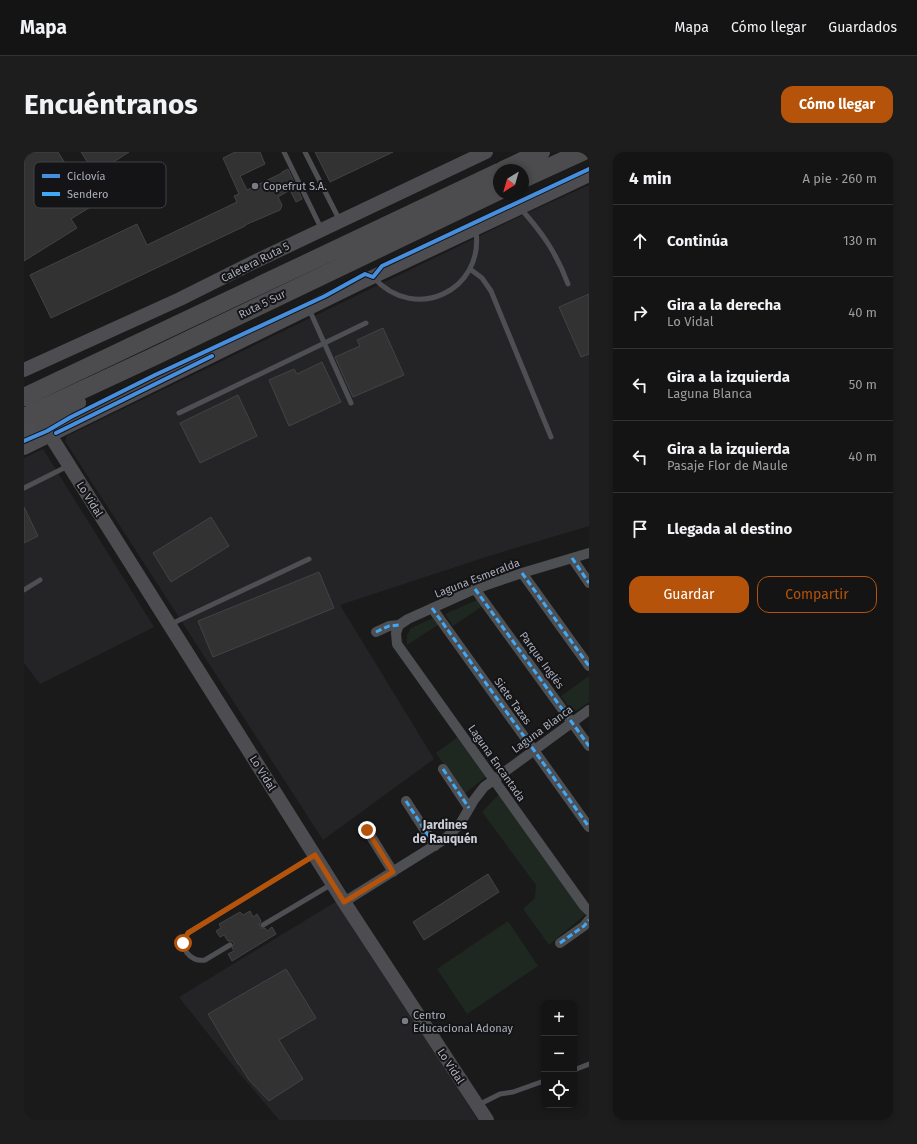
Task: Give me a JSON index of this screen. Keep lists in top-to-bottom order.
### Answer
{
  "streets": {
    "highway": ["Ruta 5 Sur"],
    "street": [
      "Caletera Ruta 5",
      "Lo Vidal",
      "Laguna Esmeralda",
      "Parque Inglés",
      "Siete Tazas",
      "Laguna Blanca",
      "Laguna Encantada"
    ]
  },
  "crossings": [
    ["Lo Vidal", "Laguna Blanca"],
    ["Laguna Esmeralda", "Parque Inglés"],
    ["Laguna Esmeralda", "Siete Tazas"],
    ["Laguna Esmeralda", "Laguna Encantada"],
    ["Parque Inglés", "Laguna Blanca"],
    ["Siete Tazas", "Laguna Blanca"],
    ["Laguna Blanca", "Laguna Encantada"]
  ],
  "districts": ["Jardines de Rauquén"],
  "places": ["Copefrut S.A.", "Centro Educacional Adonay"],
  "legend": ["Ciclovía", "Sendero"],
  "north": "bottom left",
  "page": {
    "header": "Mapa",
    "nav": ["Mapa", "Cómo llegar", "Guardados"],
    "buttons": [
      "Cómo llegar",
      ["Guardar", "Compartir"]
    ],
    "title": "Encuéntranos",
    "heading": ["4 min", "A pie · 260 m"],
    "list": [
      ["Continúa", "130 m"],
      ["Gira a la derecha", "Lo Vidal", "40 m"],
      ["Gira a la izquierda", "Laguna Blanca", "50 m"],
      ["Gira a la izquierda", "Pasaje Flor de Maule", "40 m"],
      "Llegada al destino"
    ],
    "map_buttons": ["+", "−"]
  }
}
